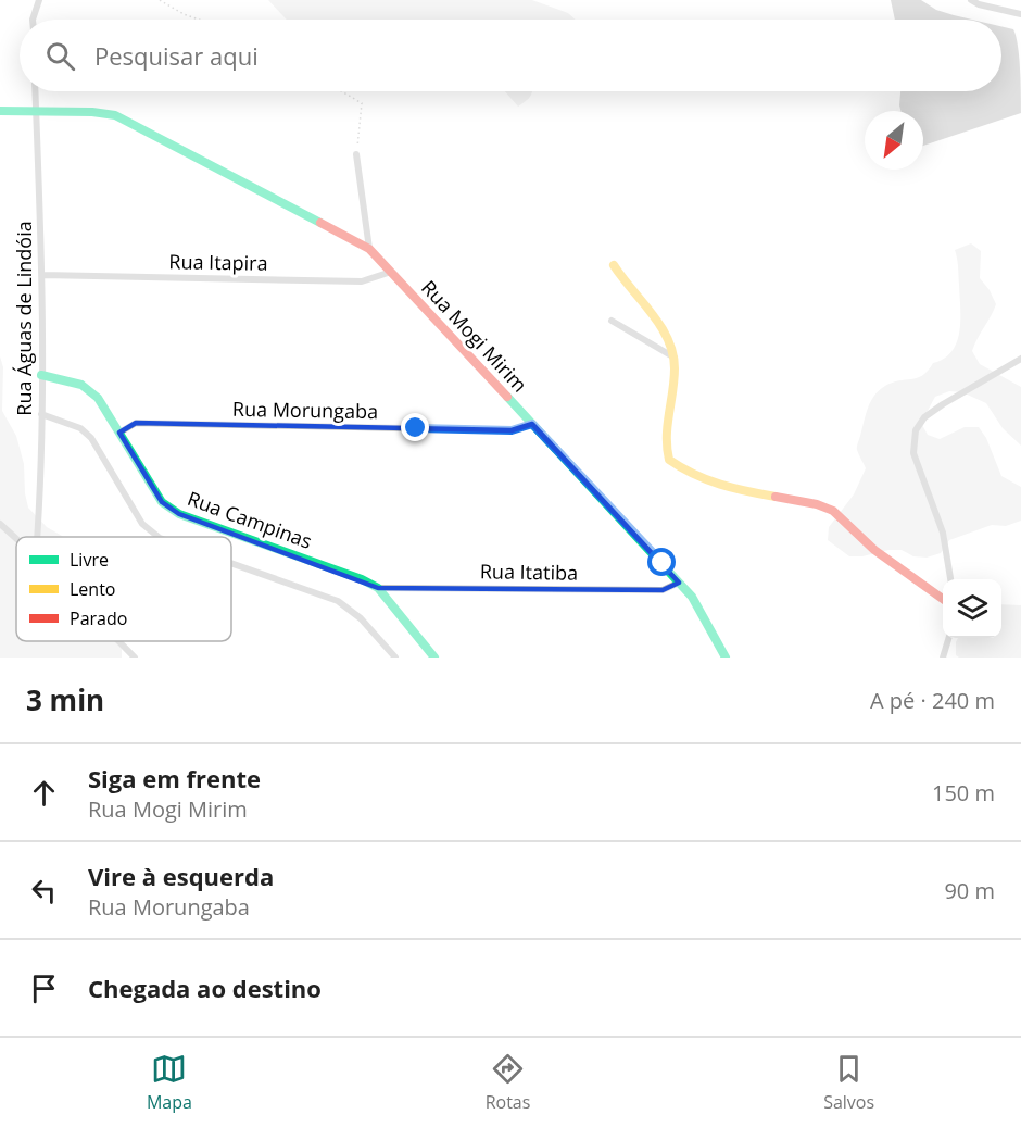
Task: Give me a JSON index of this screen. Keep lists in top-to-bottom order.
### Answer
{
  "streets": {
    "street": [
      "Rua Itapira",
      "Rua Águas de Lindóia",
      "Rua Mogi Mirim",
      "Rua Morungaba",
      "Rua Campinas",
      "Rua Itatiba"
    ]
  },
  "crossings": [
    ["Rua Itapira", "Rua Águas de Lindóia"],
    ["Rua Itapira", "Rua Mogi Mirim"],
    ["Rua Águas de Lindóia", "Rua Mogi Mirim"],
    ["Rua Águas de Lindóia", "Rua Campinas"],
    ["Rua Mogi Mirim", "Rua Morungaba"],
    ["Rua Mogi Mirim", "Rua Itatiba"],
    ["Rua Morungaba", "Rua Campinas"],
    ["Rua Campinas", "Rua Itatiba"]
  ],
  "legend": ["Livre", "Lento", "Parado"],
  "north": "bottom left",
  "page": {
    "search": "Pesquisar aqui",
    "heading": ["3 min", "A pé · 240 m"],
    "list": [
      ["Siga em frente", "Rua Mogi Mirim", "150 m"],
      ["Vire à esquerda", "Rua Morungaba", "90 m"],
      "Chegada ao destino"
    ],
    "nav": ["Mapa", "Rotas", "Salvos"]
  }
}
